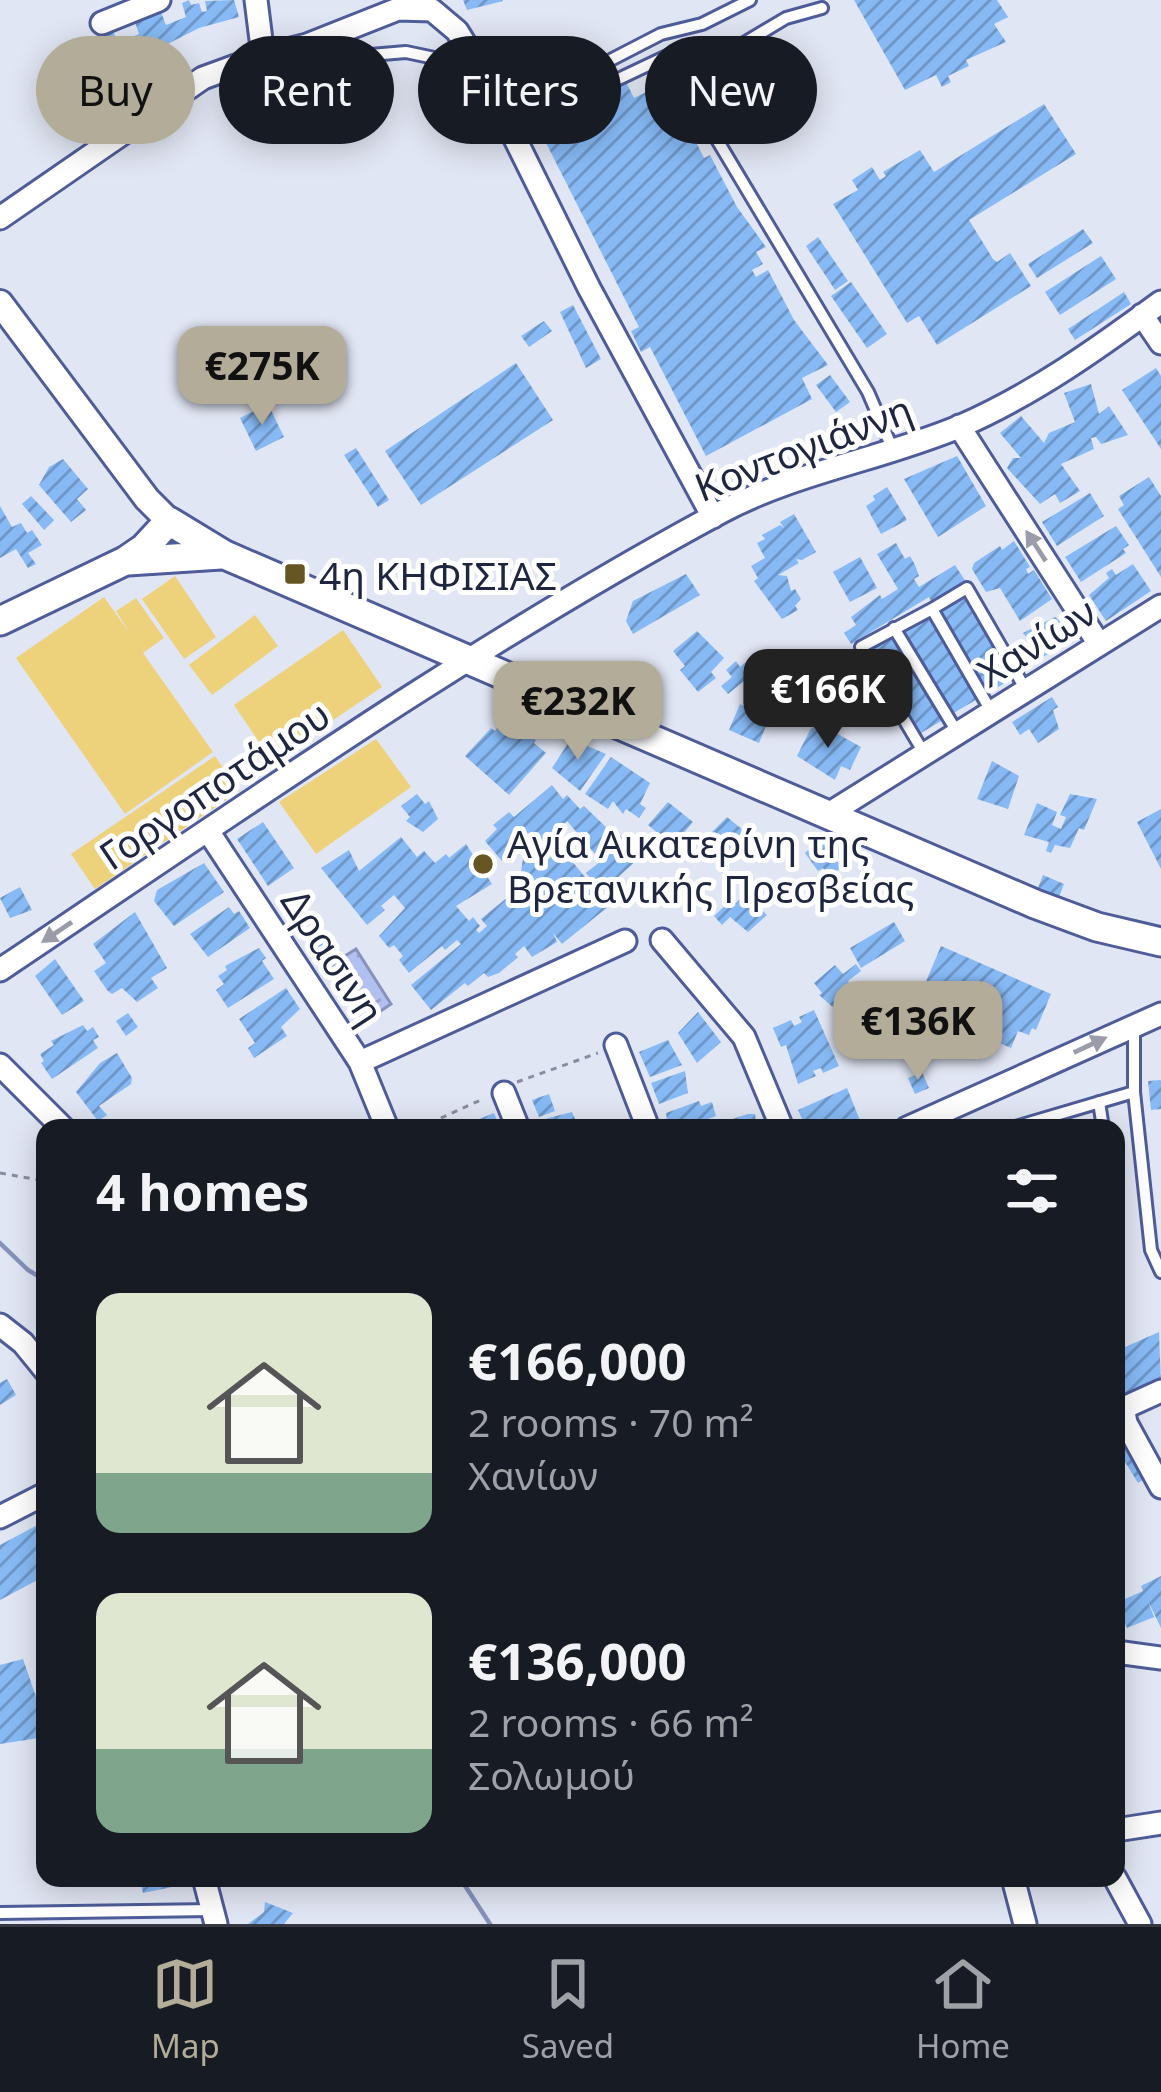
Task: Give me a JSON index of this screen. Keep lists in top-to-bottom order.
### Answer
{
  "streets": {
    "street": [
      "Κοντογιάννη",
      "Χανίων",
      "Γοργοποτάμου",
      "Δρασινη"
    ]
  },
  "crossings": [
    ["Κοντογιάννη", "Γοργοποτάμου"],
    ["Γοργοποτάμου", "Δρασινη"]
  ],
  "one_way": ["Γοργοποτάμου"],
  "places": {
    "transit": ["4η ΚΗΦΙΣΙΑΣ"],
    "other": ["Αγία Αικατερίνη της Βρετανικής Πρεσβείας"]
  },
  "page": {
    "chip": [
      "Buy",
      "Rent",
      "Filters",
      "New"
    ],
    "price": [
      "€275K",
      "€166K",
      "€232K",
      "€136K"
    ],
    "heading": "4 homes",
    "list": [
      {
        "name": "€166,000",
        "note": "2 rooms · 70 m² · Χανίων"
      },
      {
        "name": "€136,000",
        "note": "2 rooms · 66 m² · Σολωμού"
      }
    ],
    "tabs": ["Map", "Saved", "Home"]
  }
}
